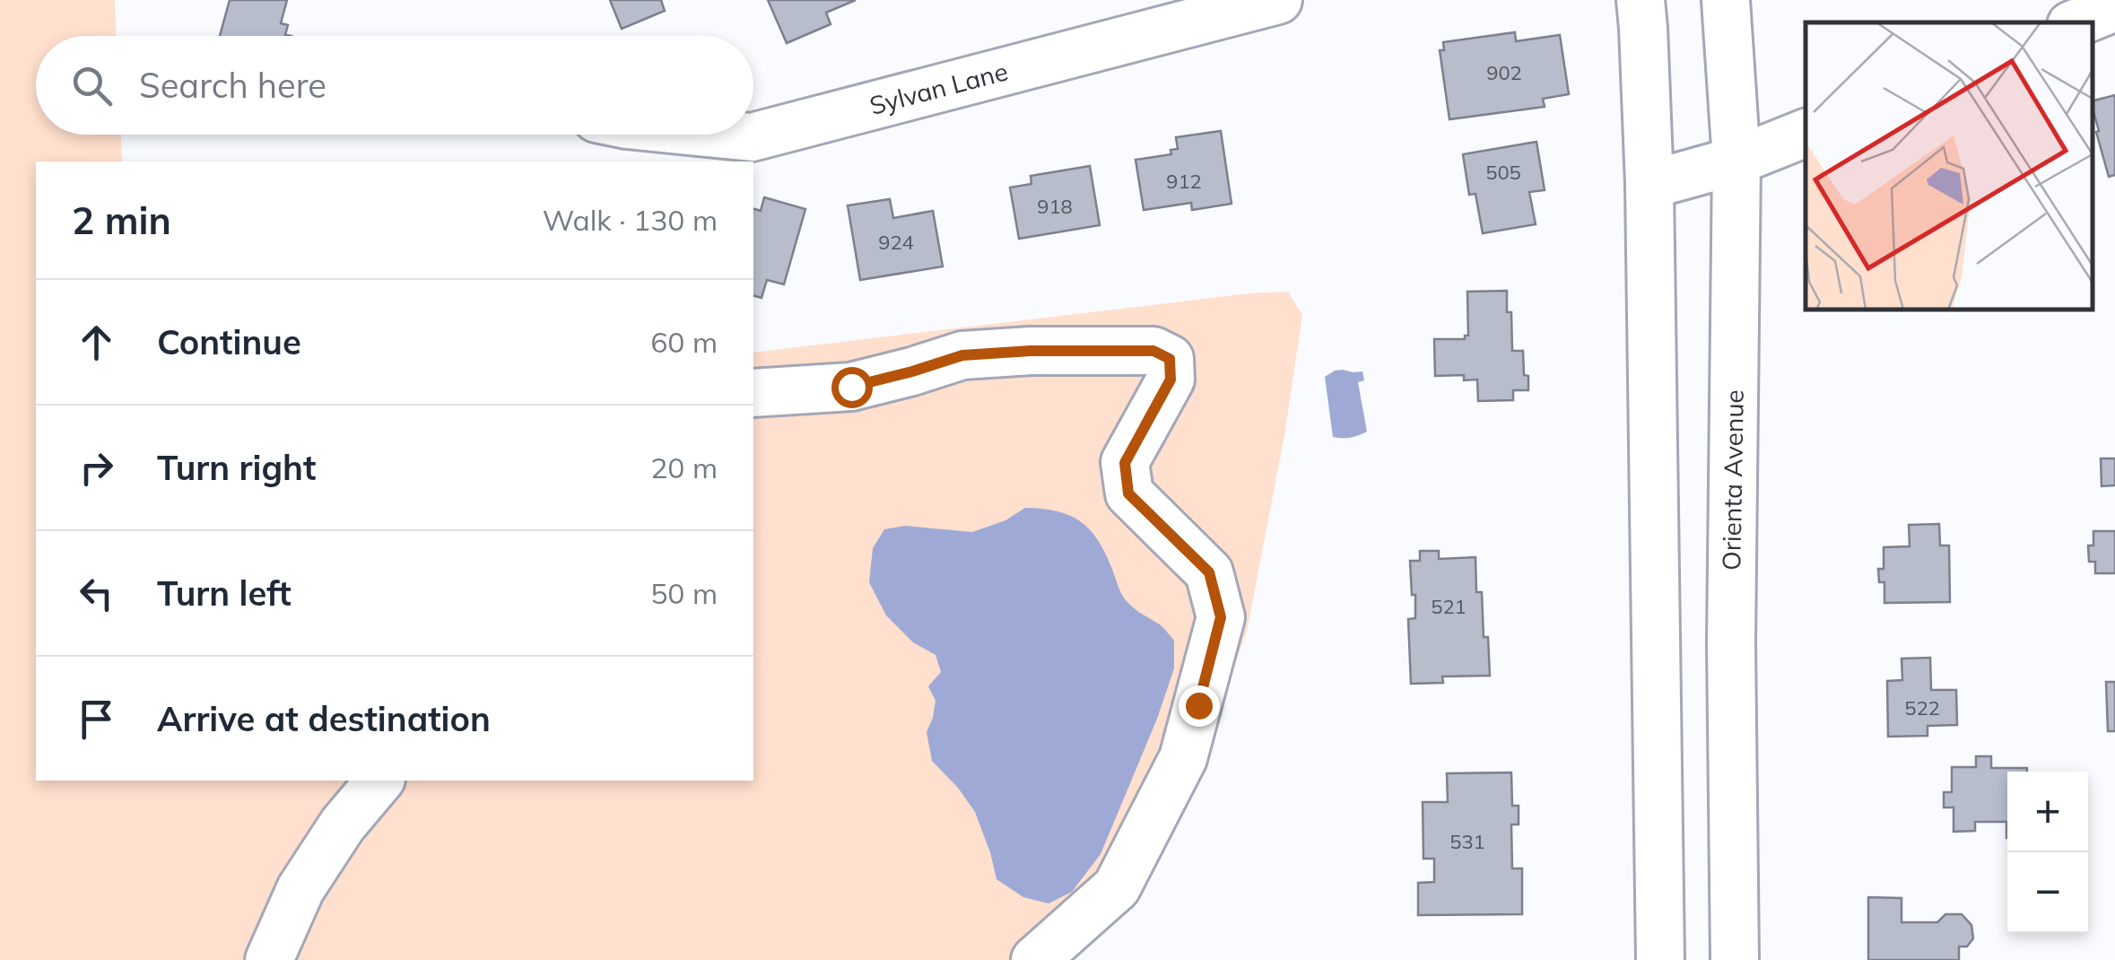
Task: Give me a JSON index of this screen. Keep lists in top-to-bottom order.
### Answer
{
  "streets": {
    "street": ["Sylvan Lane", "Orienta Avenue"]
  },
  "house_numbers": [
    "902",
    "505",
    "912",
    "918",
    "924",
    "521",
    "522",
    "531"
  ],
  "page": {
    "search": "Search here",
    "heading": ["2 min", "Walk · 130 m"],
    "list": [
      ["Continue", "60 m"],
      ["Turn right", "20 m"],
      ["Turn left", "50 m"],
      "Arrive at destination"
    ],
    "map_buttons": ["+", "−"]
  }
}
